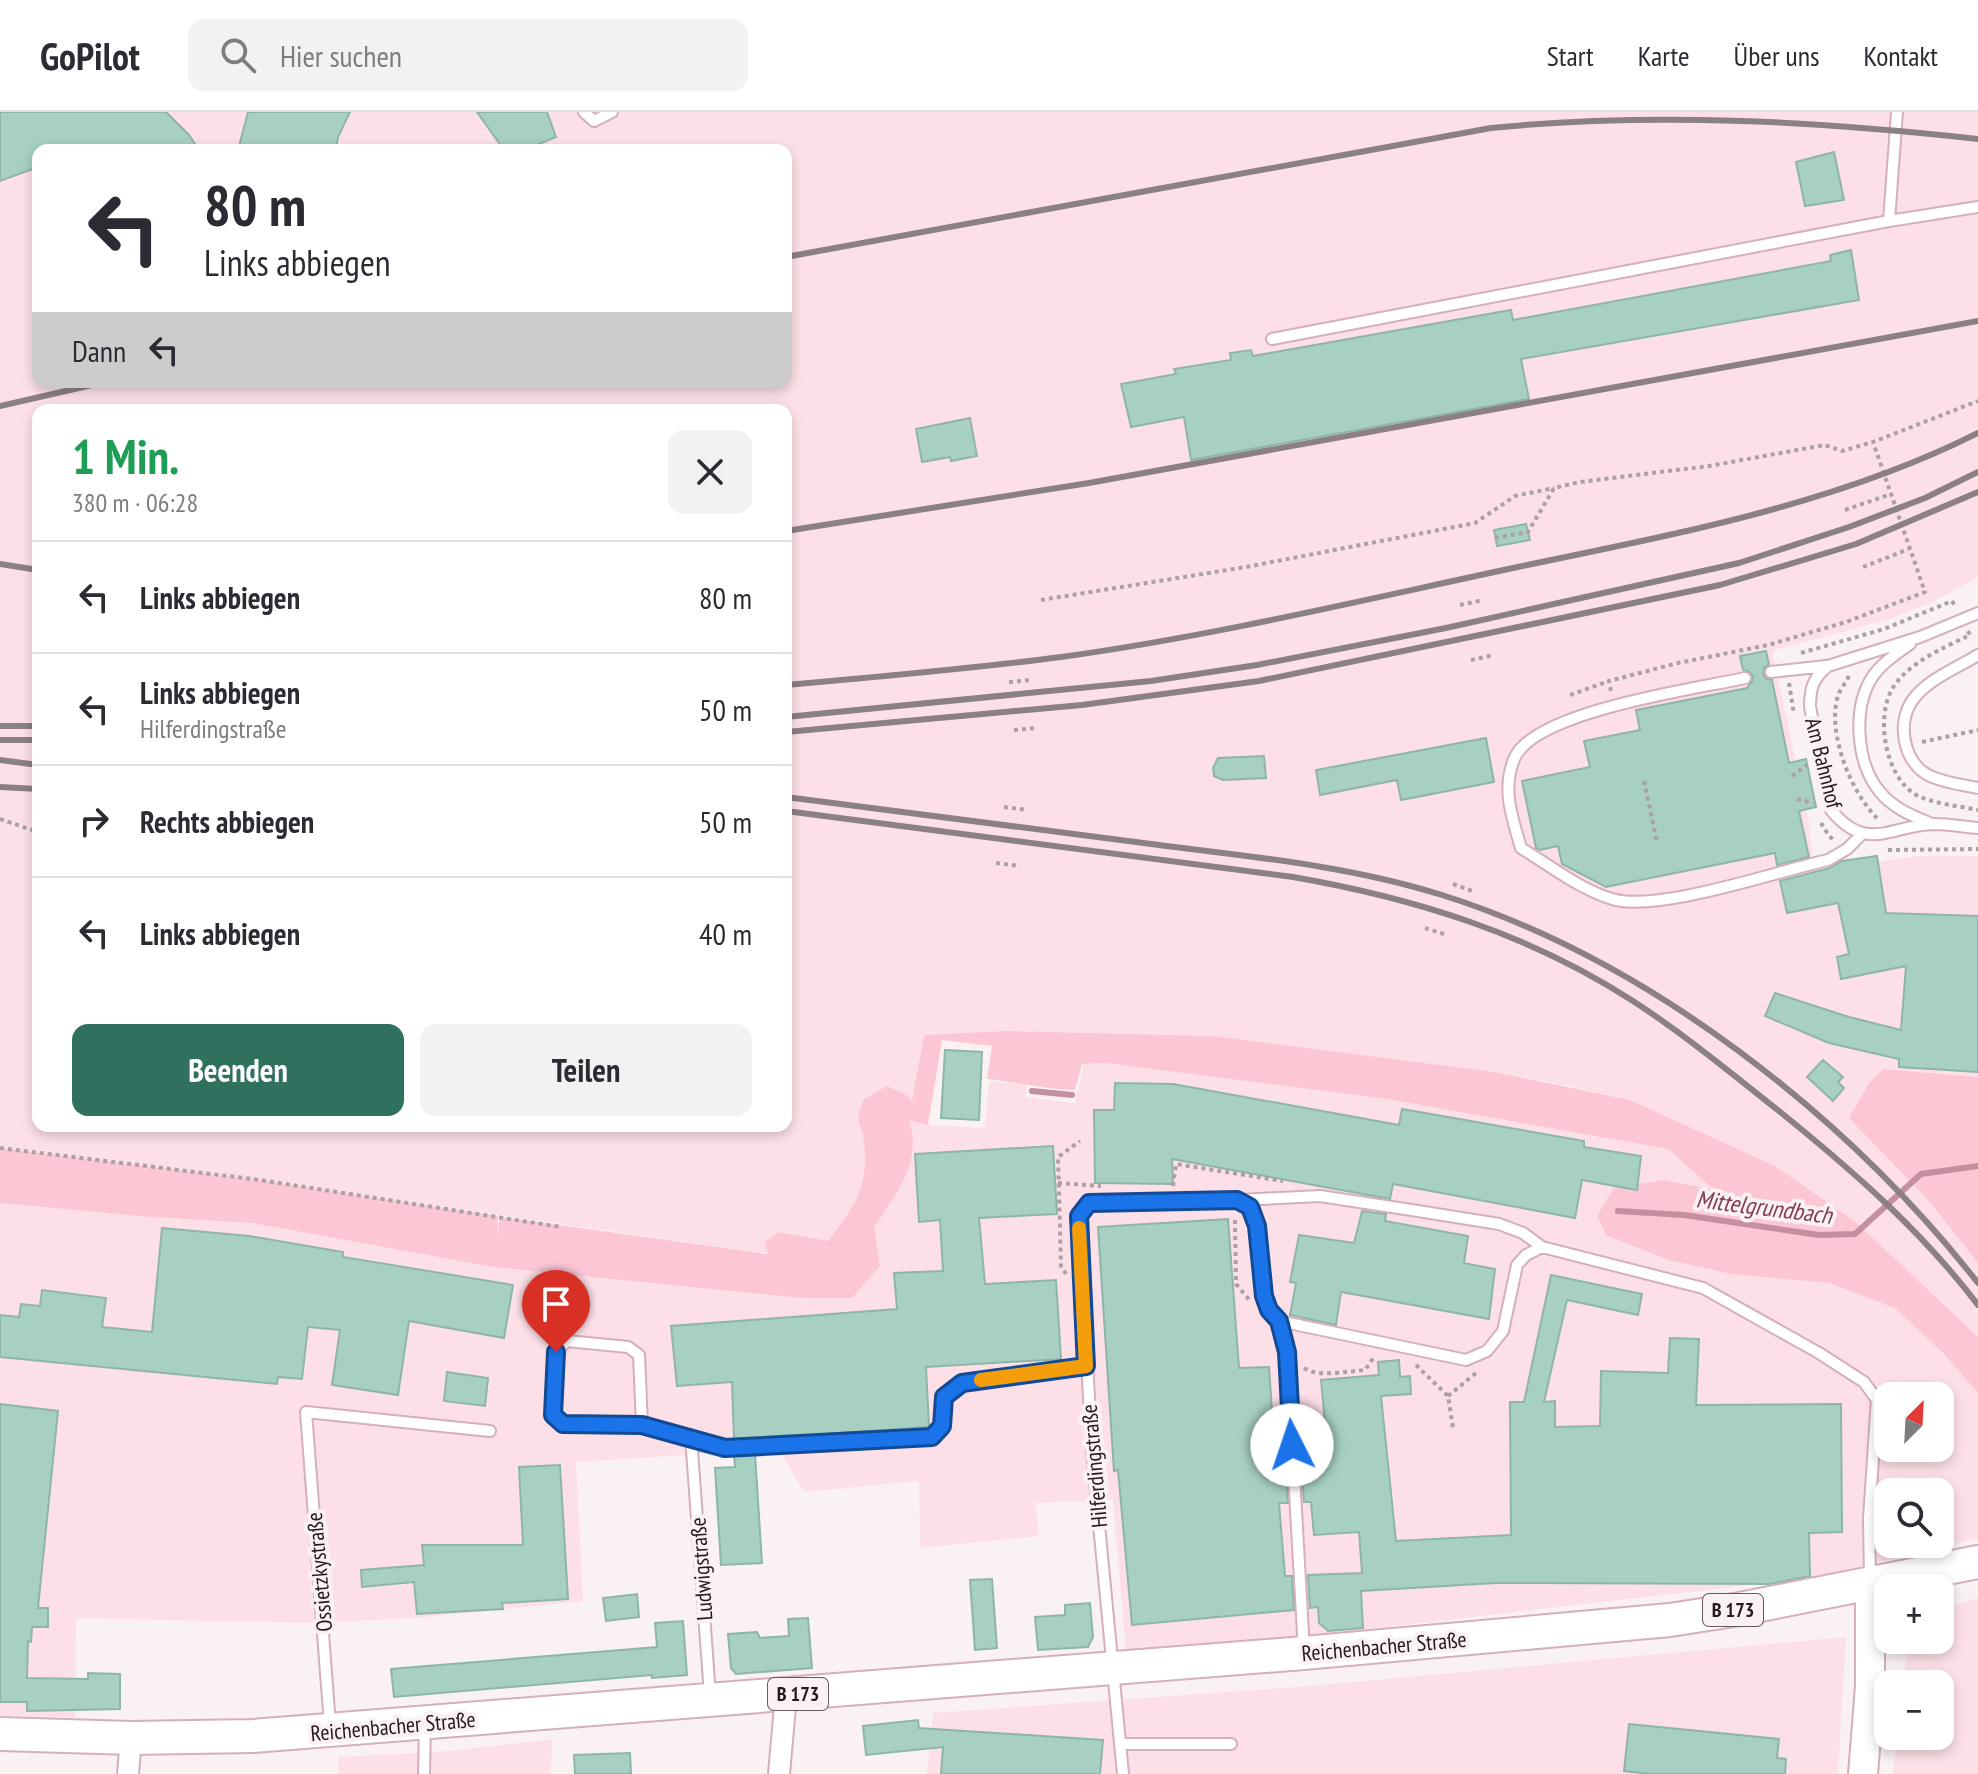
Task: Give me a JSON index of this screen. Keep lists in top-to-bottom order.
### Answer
{
  "streets": {
    "main road": ["B 173", "Reichenbacher Straße"],
    "lane": [
      "Am Bahnhof",
      "Hilferdingstraße",
      "Ludwigstraße",
      "Ossietzkystraße"
    ]
  },
  "crossings": [
    ["Hilferdingstraße", "Reichenbacher Straße"],
    ["Ludwigstraße", "Reichenbacher Straße"],
    ["Ossietzkystraße", "Reichenbacher Straße"]
  ],
  "water": ["Mittelgrundbach"],
  "north": "top right",
  "page": {
    "header": "GoPilot",
    "search": "Hier suchen",
    "nav": [
      "Start",
      "Karte",
      "Über uns",
      "Kontakt"
    ],
    "turn": ["80 m", "Links abbiegen"],
    "then": "Dann",
    "heading": ["1 Min.", "380 m · 06:28"],
    "list": [
      {
        "name": "Links abbiegen",
        "value": "80 m"
      },
      {
        "name": "Links abbiegen",
        "note": "Hilferdingstraße",
        "value": "50 m"
      },
      {
        "name": "Rechts abbiegen",
        "value": "50 m"
      },
      {
        "name": "Links abbiegen",
        "value": "40 m"
      }
    ],
    "buttons": ["Beenden", "Teilen"],
    "map_buttons": ["+", "−"]
  }
}
